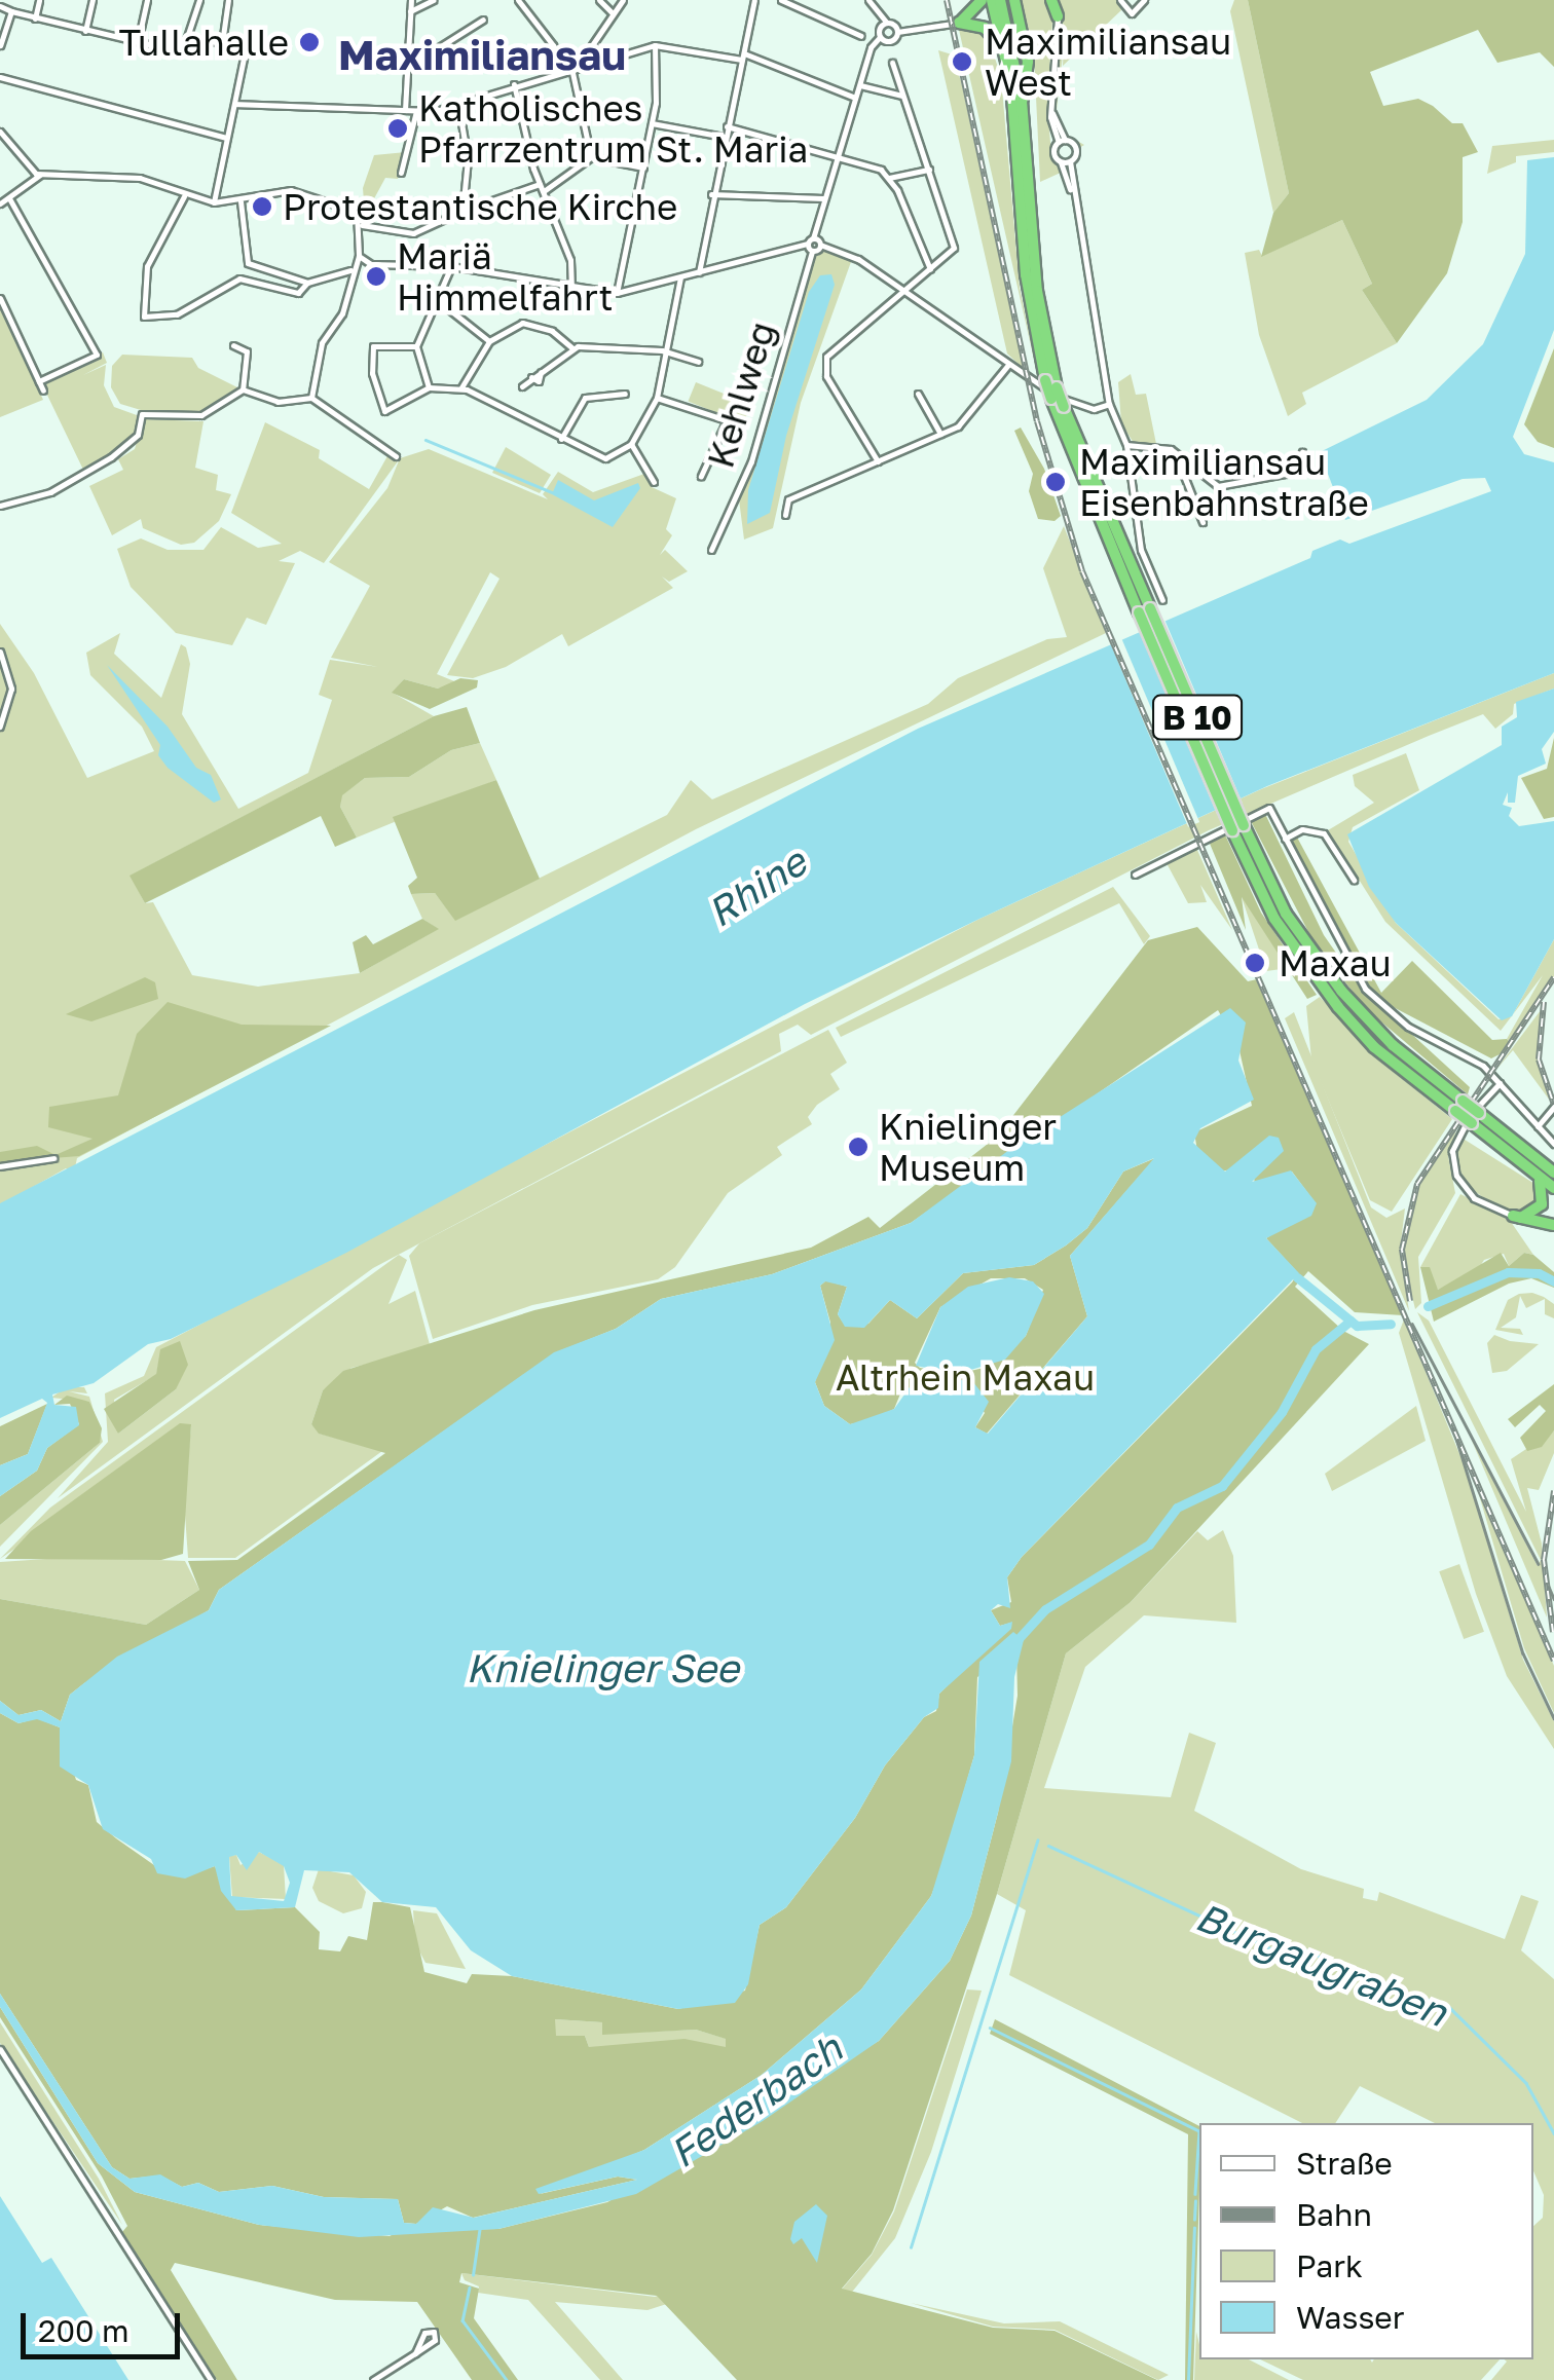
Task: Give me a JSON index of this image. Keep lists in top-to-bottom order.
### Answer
{
  "streets": {
    "highway": ["B 10"],
    "street": ["Kehlweg"]
  },
  "districts": ["Maximiliansau"],
  "water": [
    "Rhine",
    "Knielinger See",
    "Burgaugraben",
    "Federbach"
  ],
  "parks": ["Altrhein Maxau"],
  "places": [
    "Tullahalle",
    "Maximiliansau West",
    "Katholisches Pfarrzentrum St. Maria",
    "Protestantische Kirche",
    "Mariä Himmelfahrt",
    "Maximiliansau Eisenbahnstraße",
    "Maxau",
    "Knielinger Museum"
  ],
  "legend": [
    "Straße",
    "Bahn",
    "Park",
    "Wasser"
  ],
  "scale_bar": "200 m"
}
